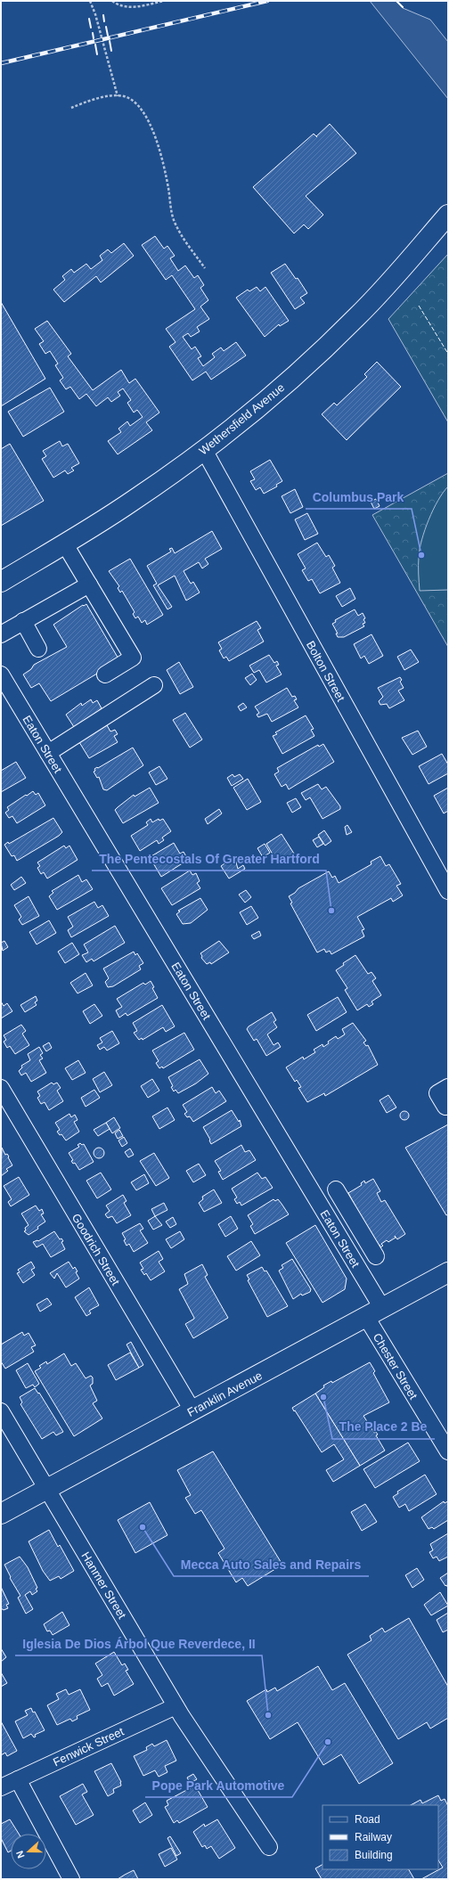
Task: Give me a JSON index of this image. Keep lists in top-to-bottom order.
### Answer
{
  "streets": {
    "main road": ["Wethersfield Avenue", "Franklin Avenue"],
    "street": [
      "Bolton Street",
      "Eaton Street",
      "Goodrich Street",
      "Chester Street",
      "Hanmer Street",
      "Fenwick Street"
    ]
  },
  "crossings": [
    ["Wethersfield Avenue", "Bolton Street"],
    ["Eaton Street", "Chester Street"],
    ["Eaton Street", "Franklin Avenue"],
    ["Goodrich Street", "Franklin Avenue"],
    ["Chester Street", "Franklin Avenue"],
    ["Franklin Avenue", "Hanmer Street"],
    ["Hanmer Street", "Fenwick Street"]
  ],
  "places": [
    "Columbus Park",
    "The Pentecostals Of Greater Hartford",
    "The Place 2 Be",
    "Mecca Auto Sales and Repairs",
    "Iglesia De Dios Árbol Que Reverdece, II",
    "Pope Park Automotive"
  ],
  "legend": ["Road", "Railway", "Building"],
  "north": "left"
}
